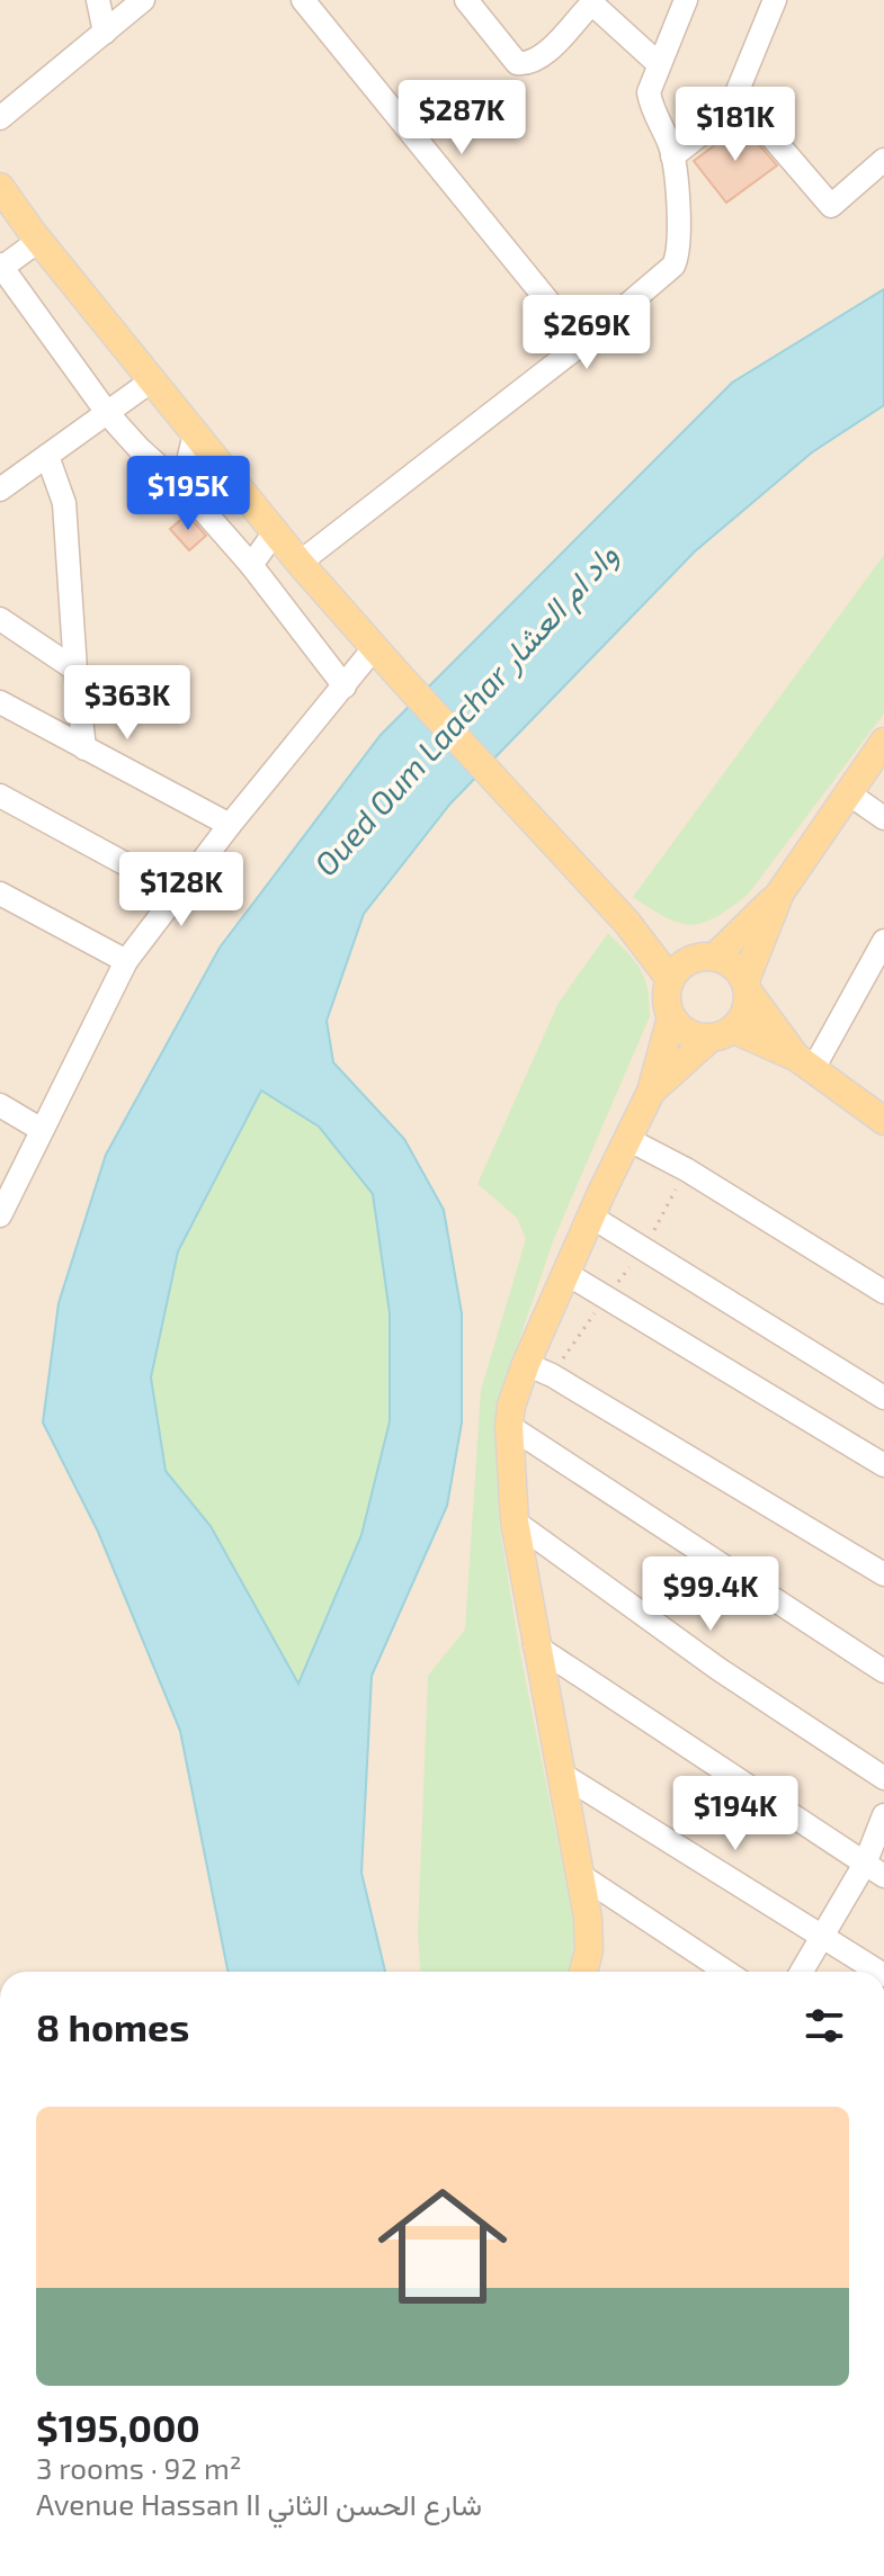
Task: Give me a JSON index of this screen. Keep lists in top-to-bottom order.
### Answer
{
  "water": ["Oued Oum Laachar واد ام العشار"],
  "page": {
    "price": [
      "$287K",
      "$181K",
      "$269K",
      "$195K",
      "$363K",
      "$128K",
      "$99.4K",
      "$194K"
    ],
    "heading": "8 homes",
    "list": [
      {
        "name": "$195,000",
        "note": "3 rooms · 92 m² · Avenue Hassan II شارع الحسن الثاني"
      }
    ]
  }
}
